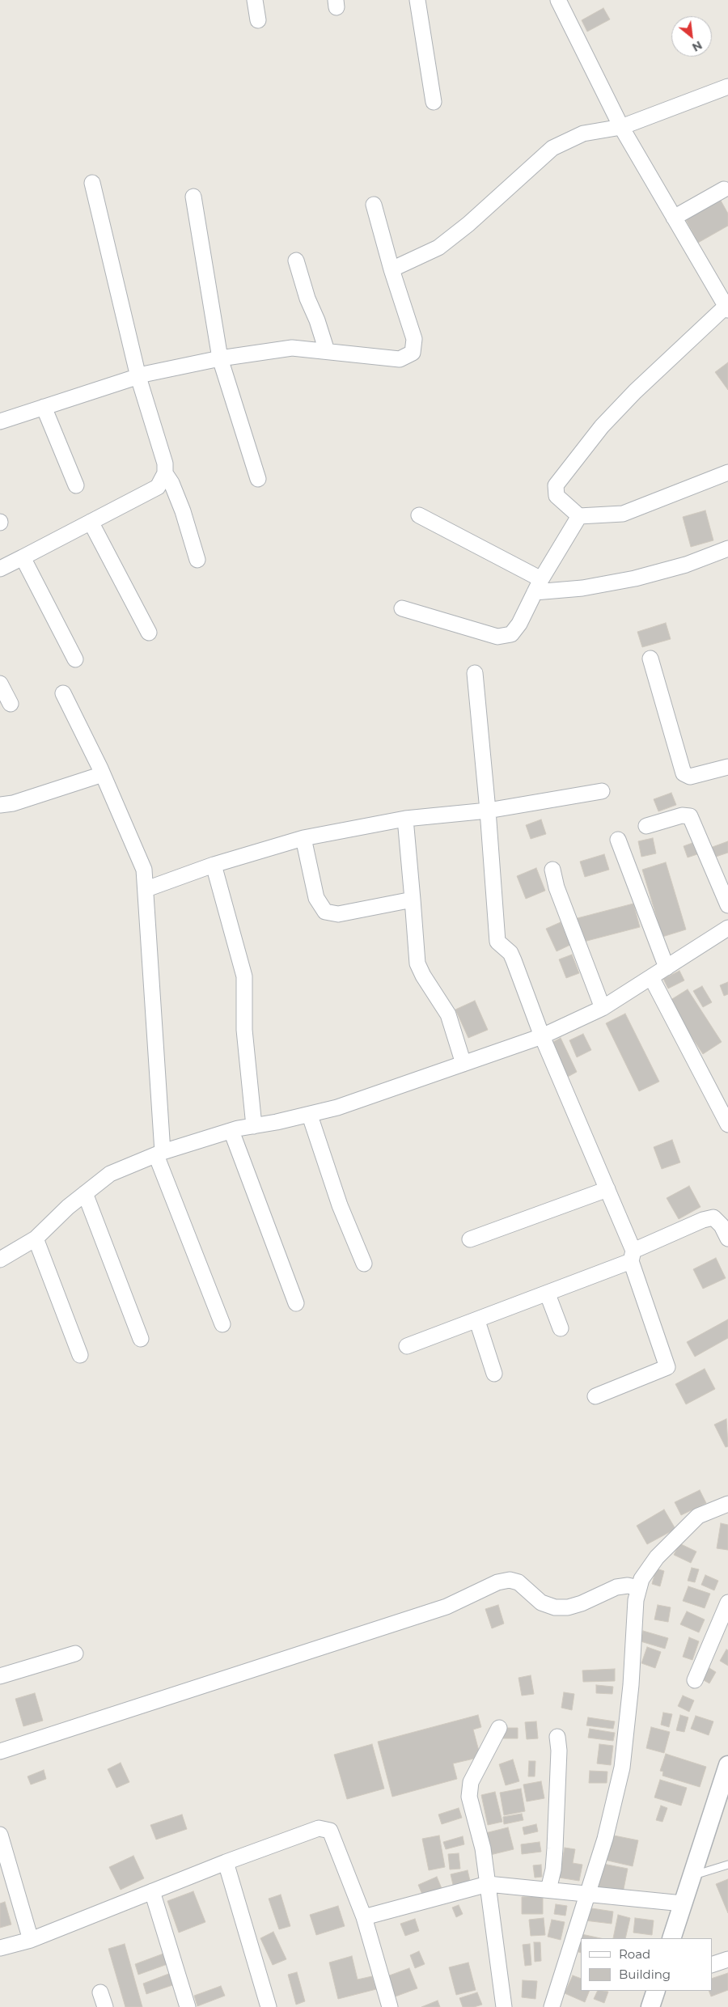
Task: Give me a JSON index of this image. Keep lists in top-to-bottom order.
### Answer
{
  "legend": ["Road", "Building"],
  "north": "bottom right"
}
